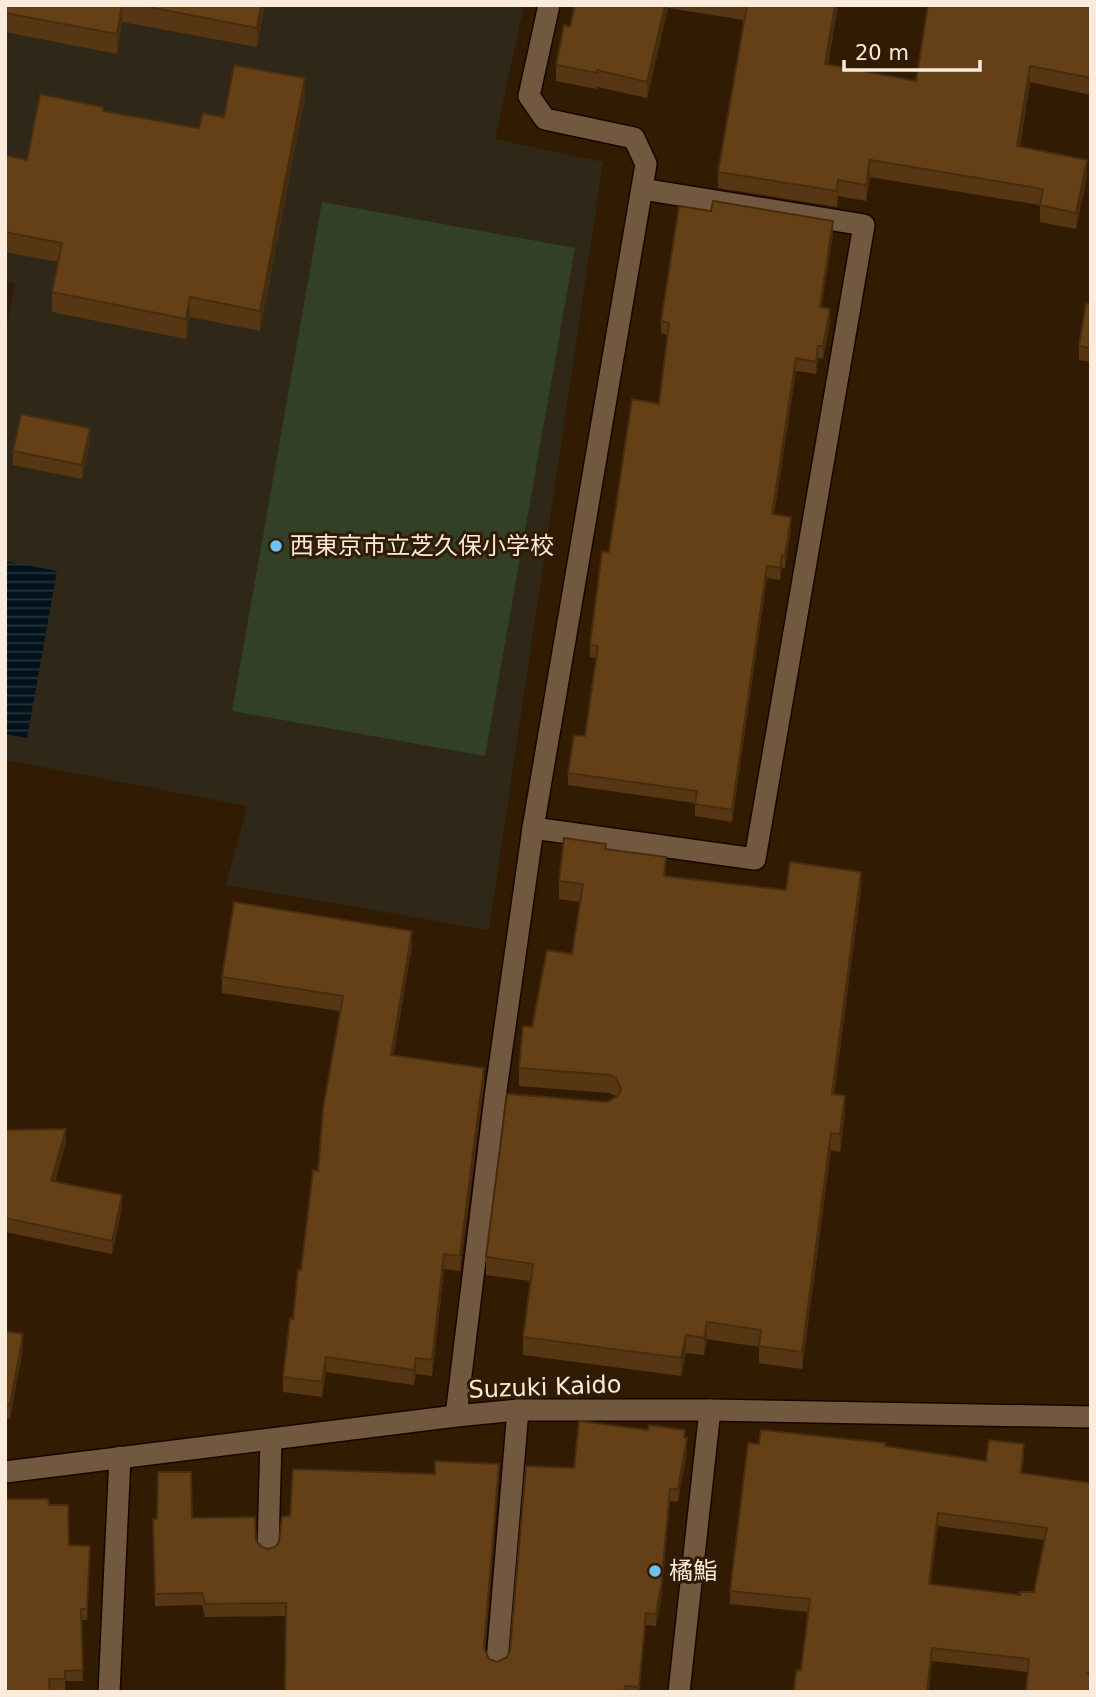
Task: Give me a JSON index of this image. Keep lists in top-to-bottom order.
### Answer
{
  "streets": {
    "street": ["Suzuki Kaido"]
  },
  "places": ["西東京市立芝久保小学校", "橘鮨"],
  "scale_bar": "20 m"
}
